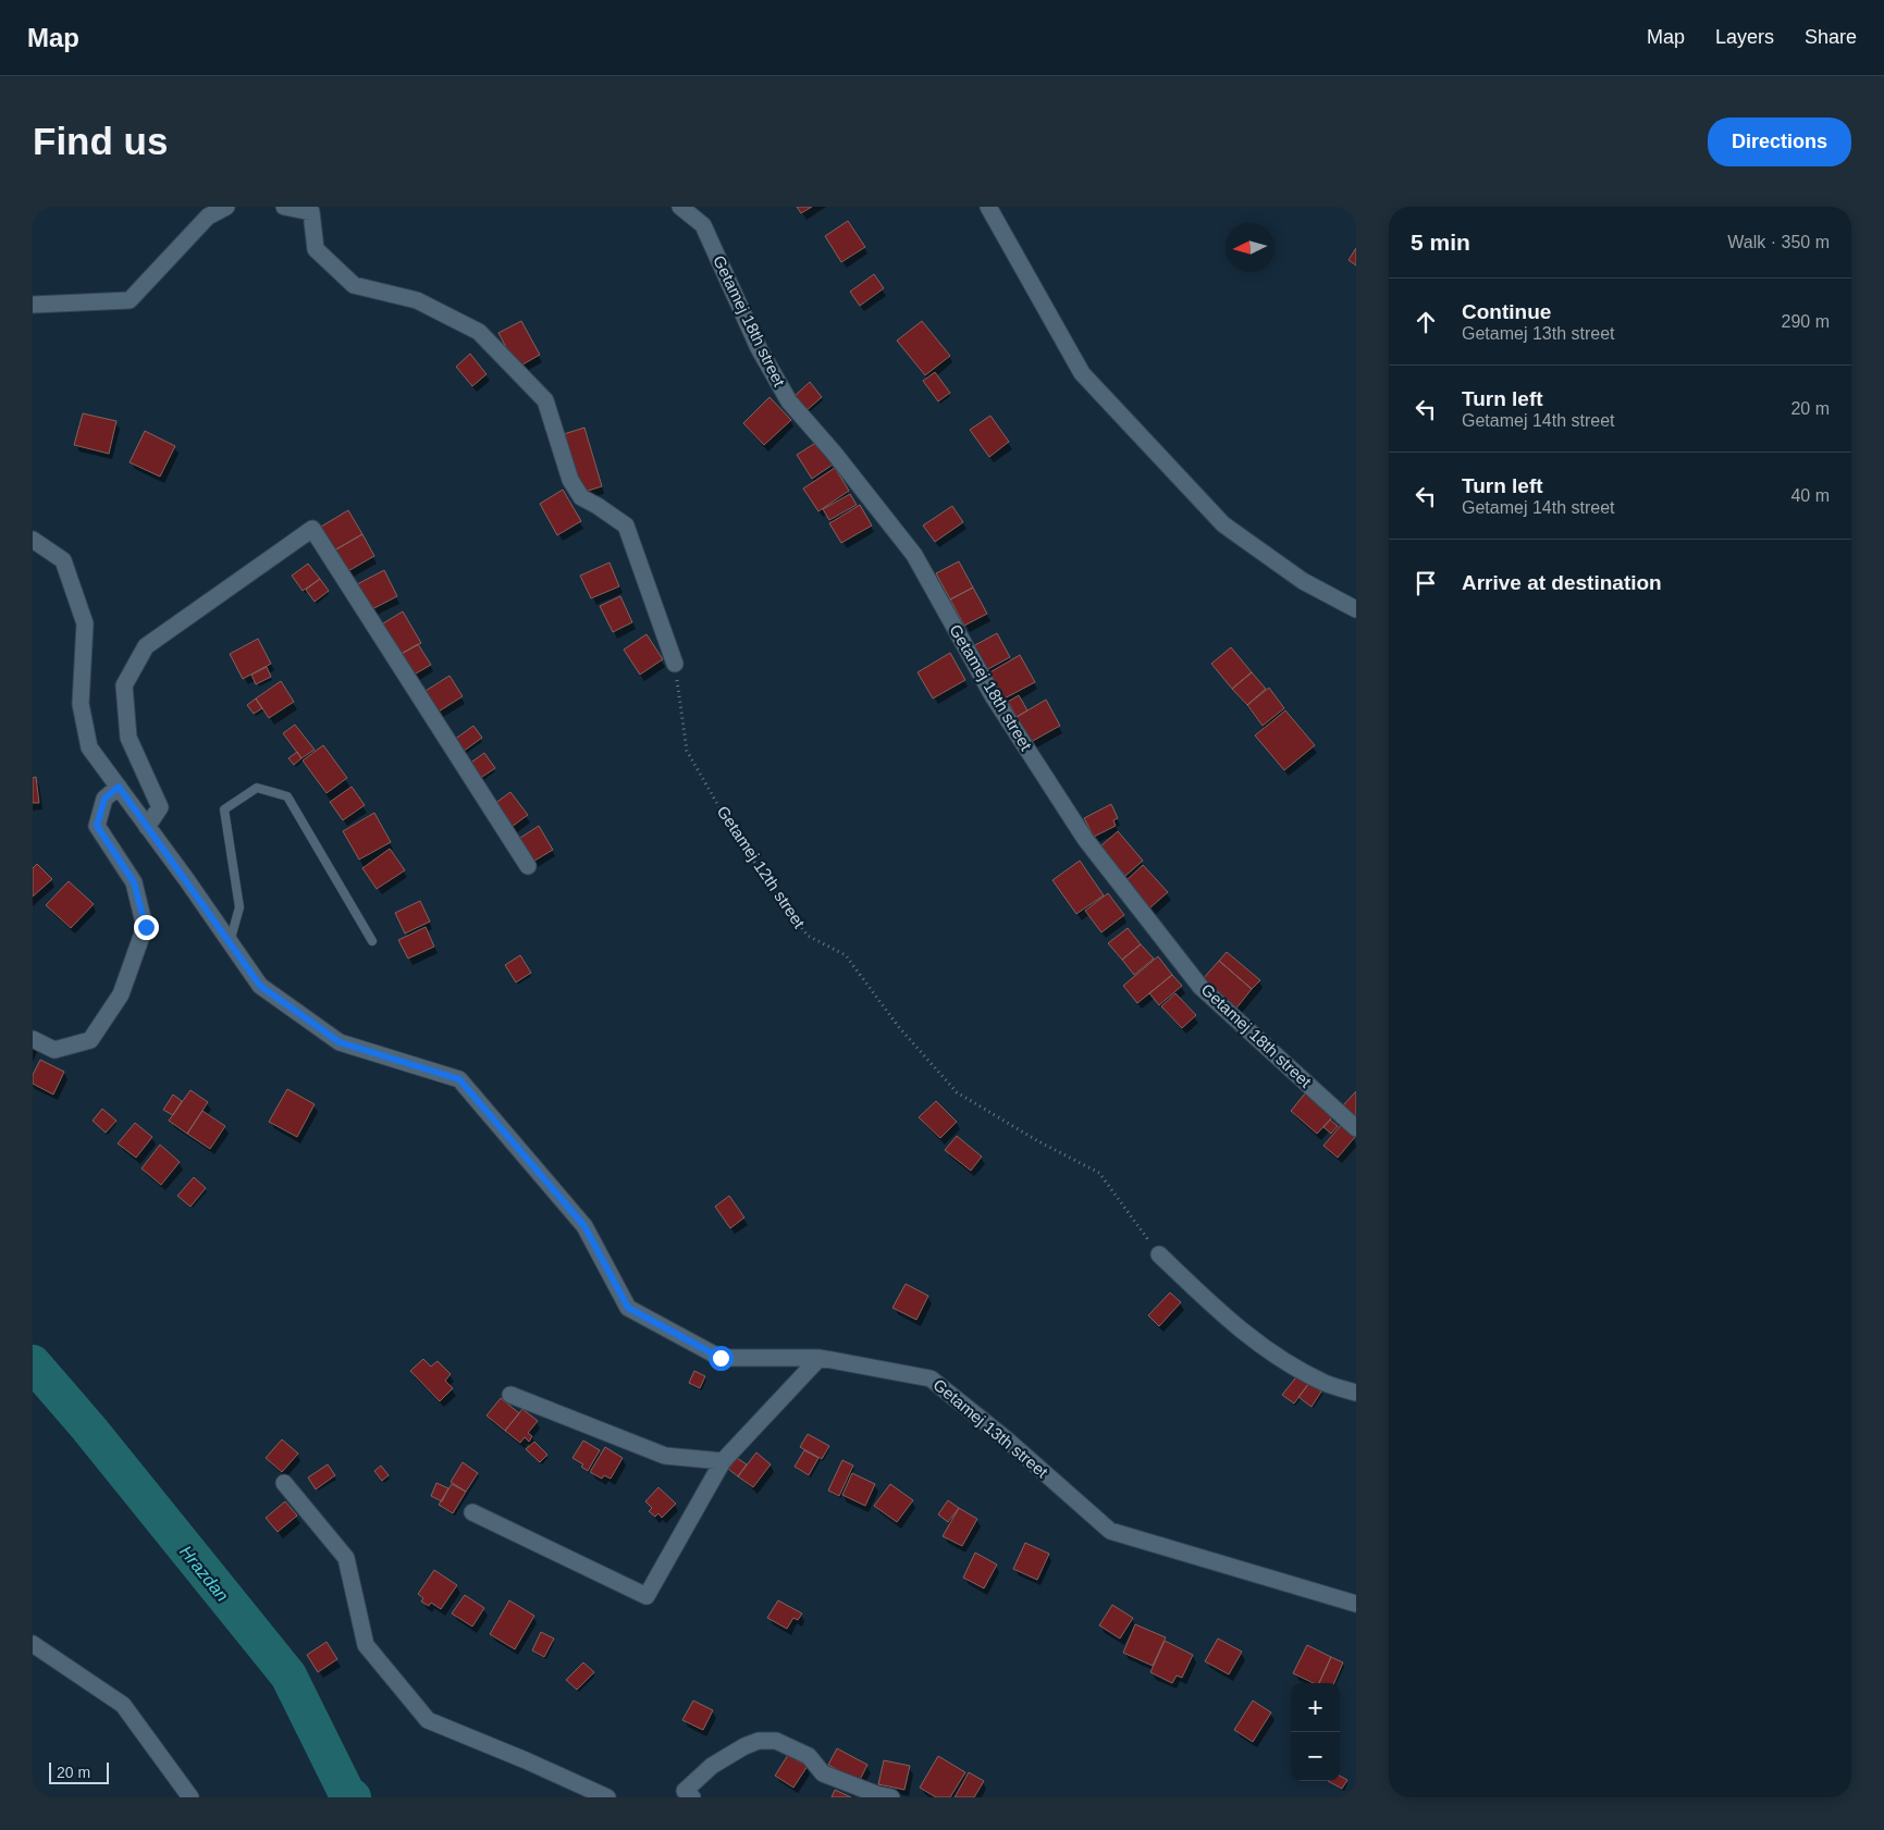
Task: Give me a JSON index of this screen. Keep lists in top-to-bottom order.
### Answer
{
  "streets": {
    "street": ["Getamej 18th street", "Getamej 13th street"],
    "path": ["Getamej 12th street"]
  },
  "water": ["Hrazdan"],
  "scale_bar": "20 m",
  "north": "left",
  "page": {
    "header": "Map",
    "nav": ["Map", "Layers", "Share"],
    "buttons": "Directions",
    "title": "Find us",
    "heading": ["5 min", "Walk · 350 m"],
    "list": [
      ["Continue", "Getamej 13th street", "290 m"],
      ["Turn left", "Getamej 14th street", "20 m"],
      ["Turn left", "Getamej 14th street", "40 m"],
      "Arrive at destination"
    ],
    "map_buttons": ["+", "−"],
    "scale": "20 m"
  }
}
